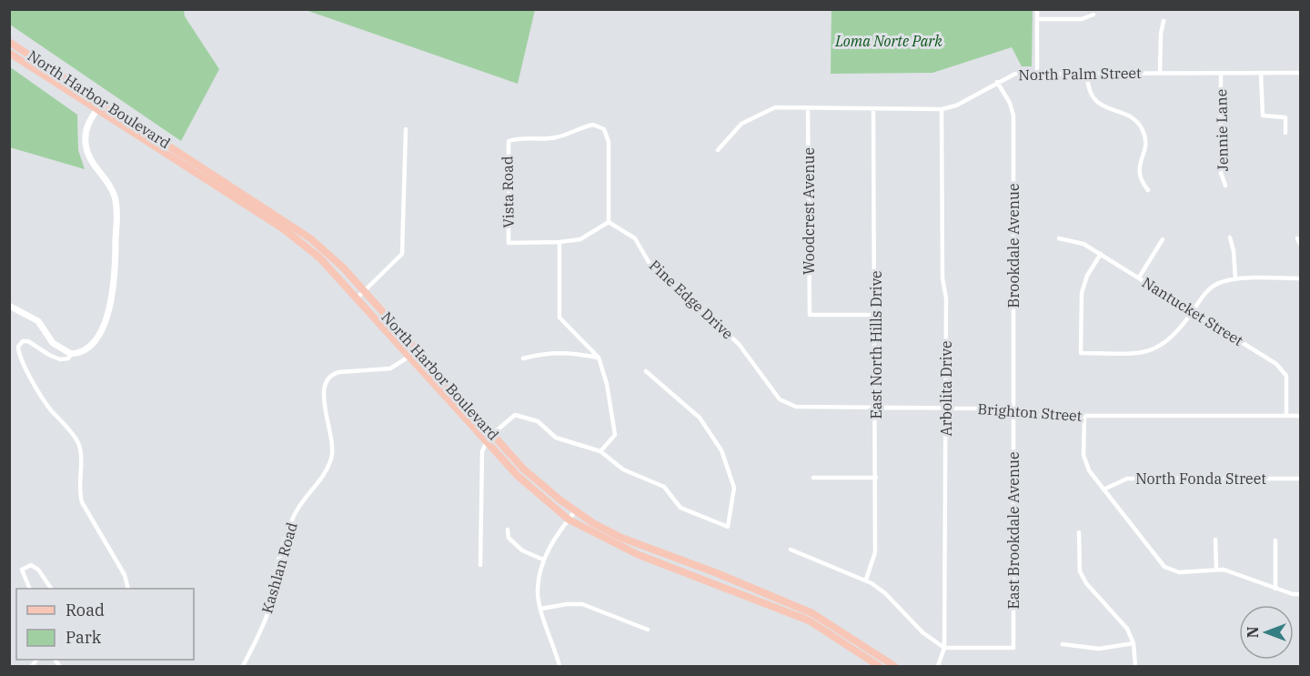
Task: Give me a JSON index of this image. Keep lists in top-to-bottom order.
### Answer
{
  "streets": {
    "main road": ["North Harbor Boulevard"],
    "street": [
      "North Palm Street",
      "Jennie Lane",
      "Vista Road",
      "Woodcrest Avenue",
      "Brookdale Avenue",
      "Pine Edge Drive",
      "Nantucket Street",
      "East North Hills Drive",
      "Arbolita Drive",
      "Brighton Street",
      "North Fonda Street",
      "East Brookdale Avenue",
      "Kashlan Road"
    ]
  },
  "crossings": [
    ["North Palm Street", "Jennie Lane"],
    ["North Palm Street", "Woodcrest Avenue"],
    ["North Palm Street", "Brookdale Avenue"],
    ["North Palm Street", "East North Hills Drive"],
    ["North Palm Street", "Arbolita Drive"],
    ["North Harbor Boulevard", "Kashlan Road"],
    ["Vista Road", "Pine Edge Drive"],
    ["Woodcrest Avenue", "East North Hills Drive"],
    ["Brookdale Avenue", "Brighton Street"],
    ["Brookdale Avenue", "East Brookdale Avenue"],
    ["Pine Edge Drive", "Brighton Street"],
    ["Nantucket Street", "Brighton Street"],
    ["East North Hills Drive", "Brighton Street"],
    ["Arbolita Drive", "Brighton Street"],
    ["Arbolita Drive", "East Brookdale Avenue"],
    ["Brighton Street", "East Brookdale Avenue"]
  ],
  "parks": ["Loma Norte Park"],
  "legend": ["Road", "Park"],
  "north": "left"
}
